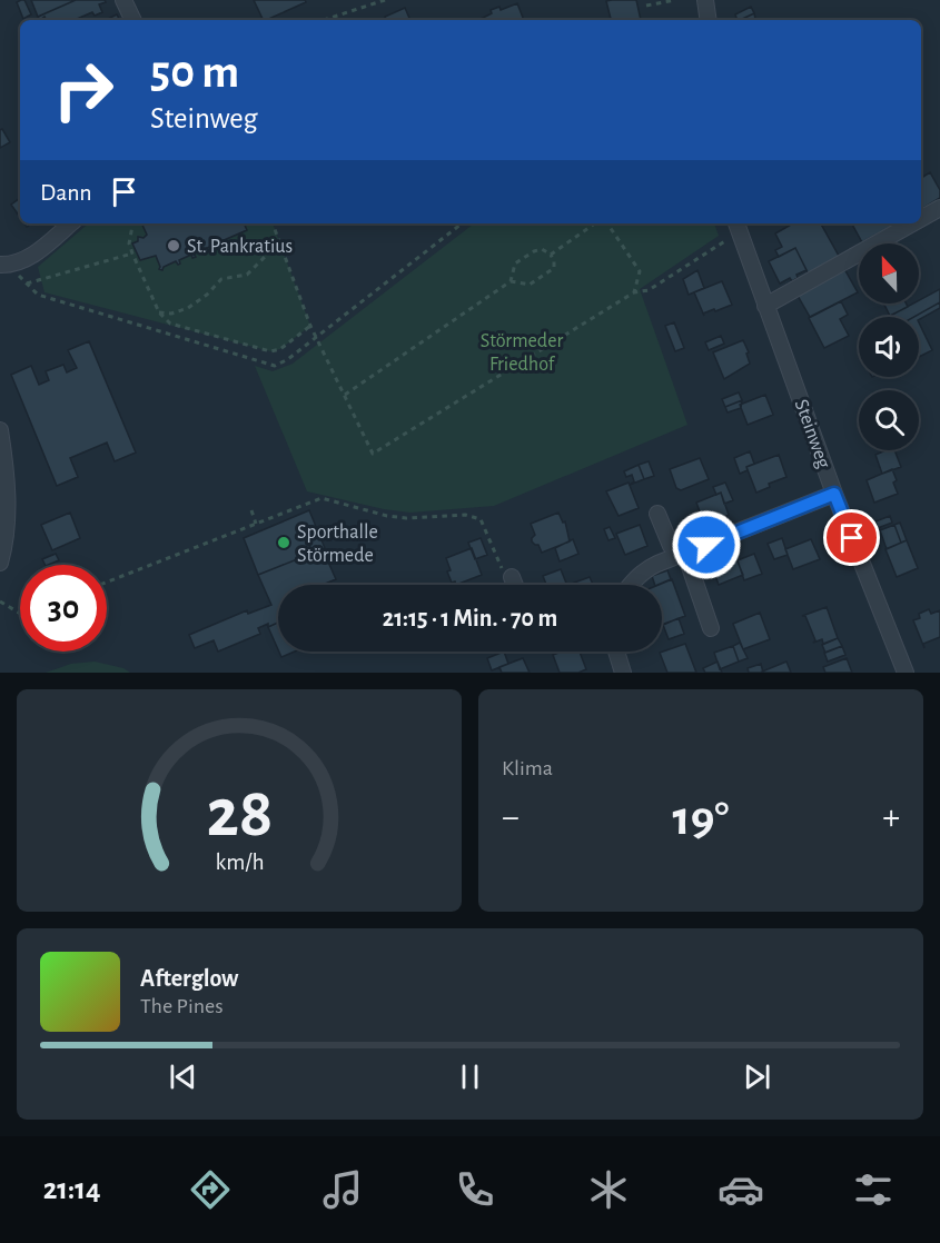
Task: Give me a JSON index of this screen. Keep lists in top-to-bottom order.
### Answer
{
  "streets": {
    "street": ["Steinweg"]
  },
  "parks": ["Störmeder Friedhof"],
  "places": ["St. Pankratius", "Sporthalle Störmede"],
  "north": "top",
  "page": {
    "turn": ["50 m", "Steinweg"],
    "then": "Dann",
    "limit": "30",
    "trip": "21:15 · 1 Min. · 70 m",
    "tile": "Klima",
    "heat": ["−", "19°", "+"],
    "song": ["Afterglow", "The Pines"],
    "tabs": "21:14",
    "gauge": ["28", "km/h"]
  }
}
